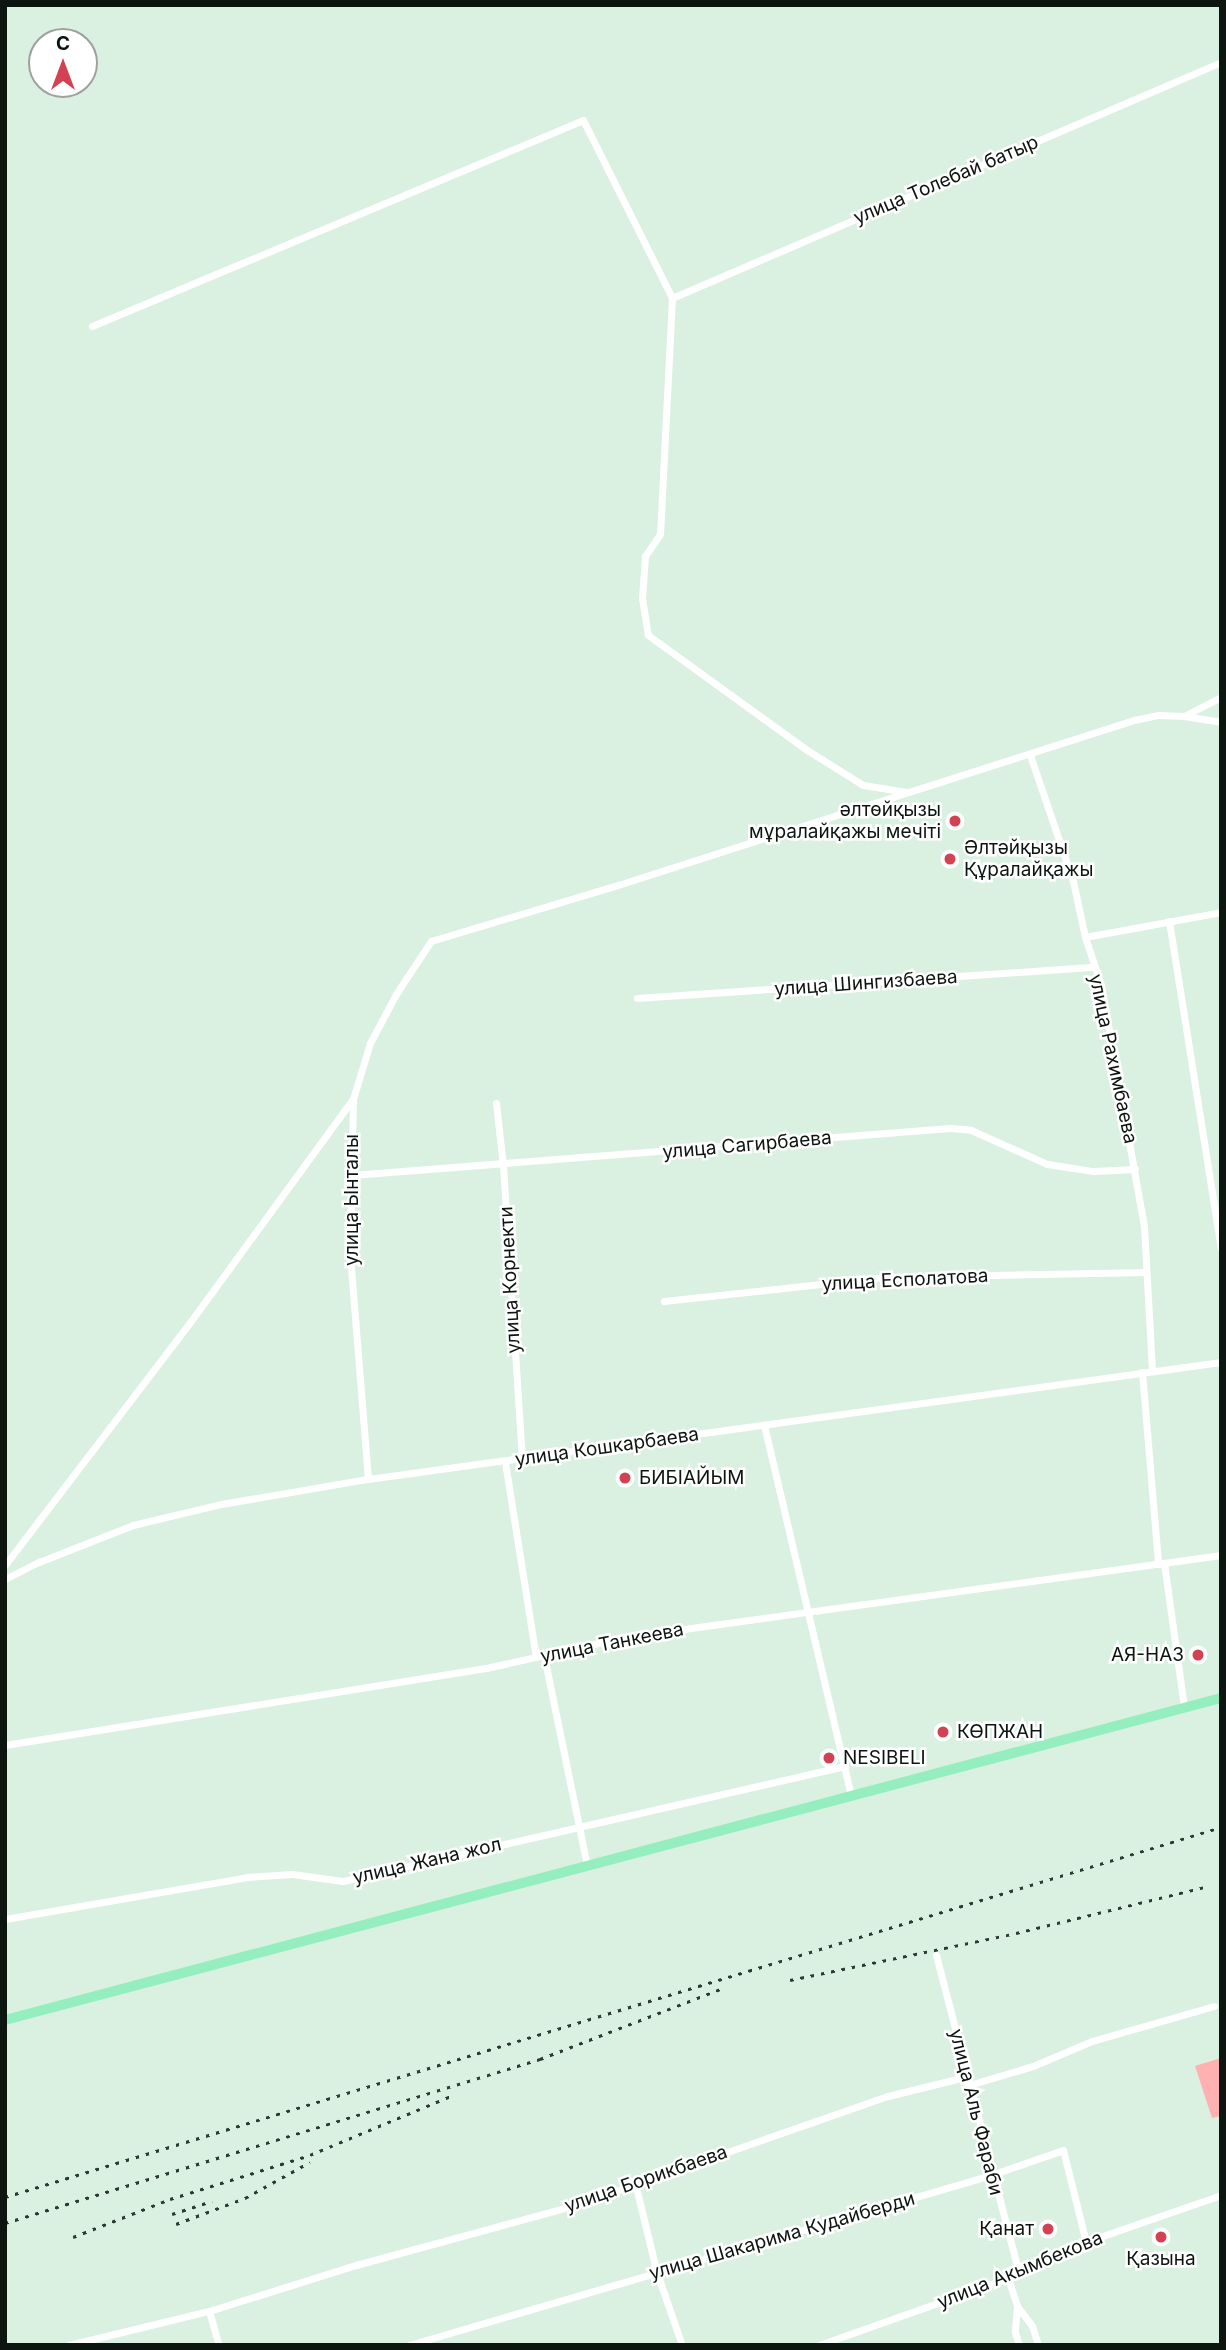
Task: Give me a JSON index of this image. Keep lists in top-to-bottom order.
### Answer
{
  "streets": {
    "street": [
      "улица Толебай батыр",
      "улица Шингизбаева",
      "улица Рахимбаева",
      "улица Сагирбаева",
      "улица Ынталы",
      "улица Корнекти",
      "улица Есполатова",
      "улица Кошкарбаева",
      "улица Танкеева",
      "улица Жана жол",
      "улица Аль Фараби",
      "улица Борикбаева",
      "улица Шакарима Кудайберди",
      "улица Акымбекова"
    ]
  },
  "crossings": [
    ["улица Шингизбаева", "улица Рахимбаева"],
    ["улица Рахимбаева", "улица Сагирбаева"],
    ["улица Рахимбаева", "улица Есполатова"],
    ["улица Рахимбаева", "улица Кошкарбаева"],
    ["улица Сагирбаева", "улица Ынталы"],
    ["улица Сагирбаева", "улица Корнекти"],
    ["улица Ынталы", "улица Кошкарбаева"],
    ["улица Корнекти", "улица Кошкарбаева"],
    ["улица Аль Фараби", "улица Борикбаева"],
    ["улица Аль Фараби", "улица Шакарима Кудайберди"],
    ["улица Аль Фараби", "улица Акымбекова"],
    ["улица Шакарима Кудайберди", "улица Акымбекова"]
  ],
  "places": [
    "әлтөйқызы мұралайқажы мечіті",
    "Әлтәйқызы Құралайқажы",
    "БИБІАЙЫМ",
    "АЯ-НАЗ",
    "КӨПЖАН",
    "NESIBELI",
    "Қанат",
    "Қазына"
  ],
  "north": "top"
}
